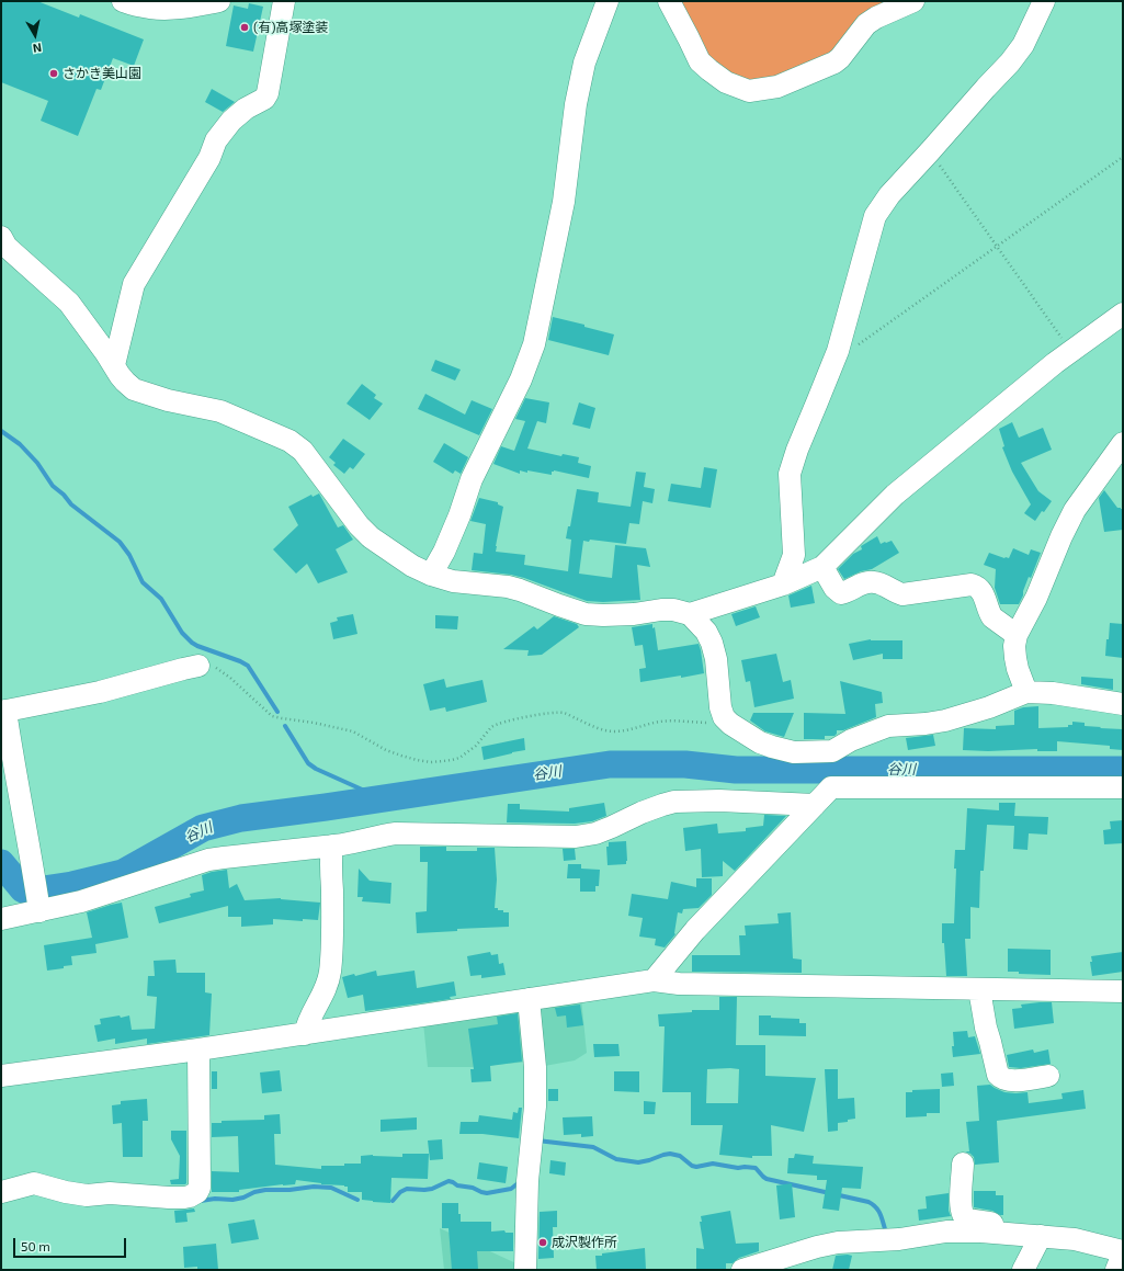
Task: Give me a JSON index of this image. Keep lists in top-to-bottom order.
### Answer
{
  "water": ["谷川"],
  "places": ["(有)高塚塗装", "さかき美山園", "成沢製作所"],
  "scale_bar": "50 m",
  "north": "bottom"
}
